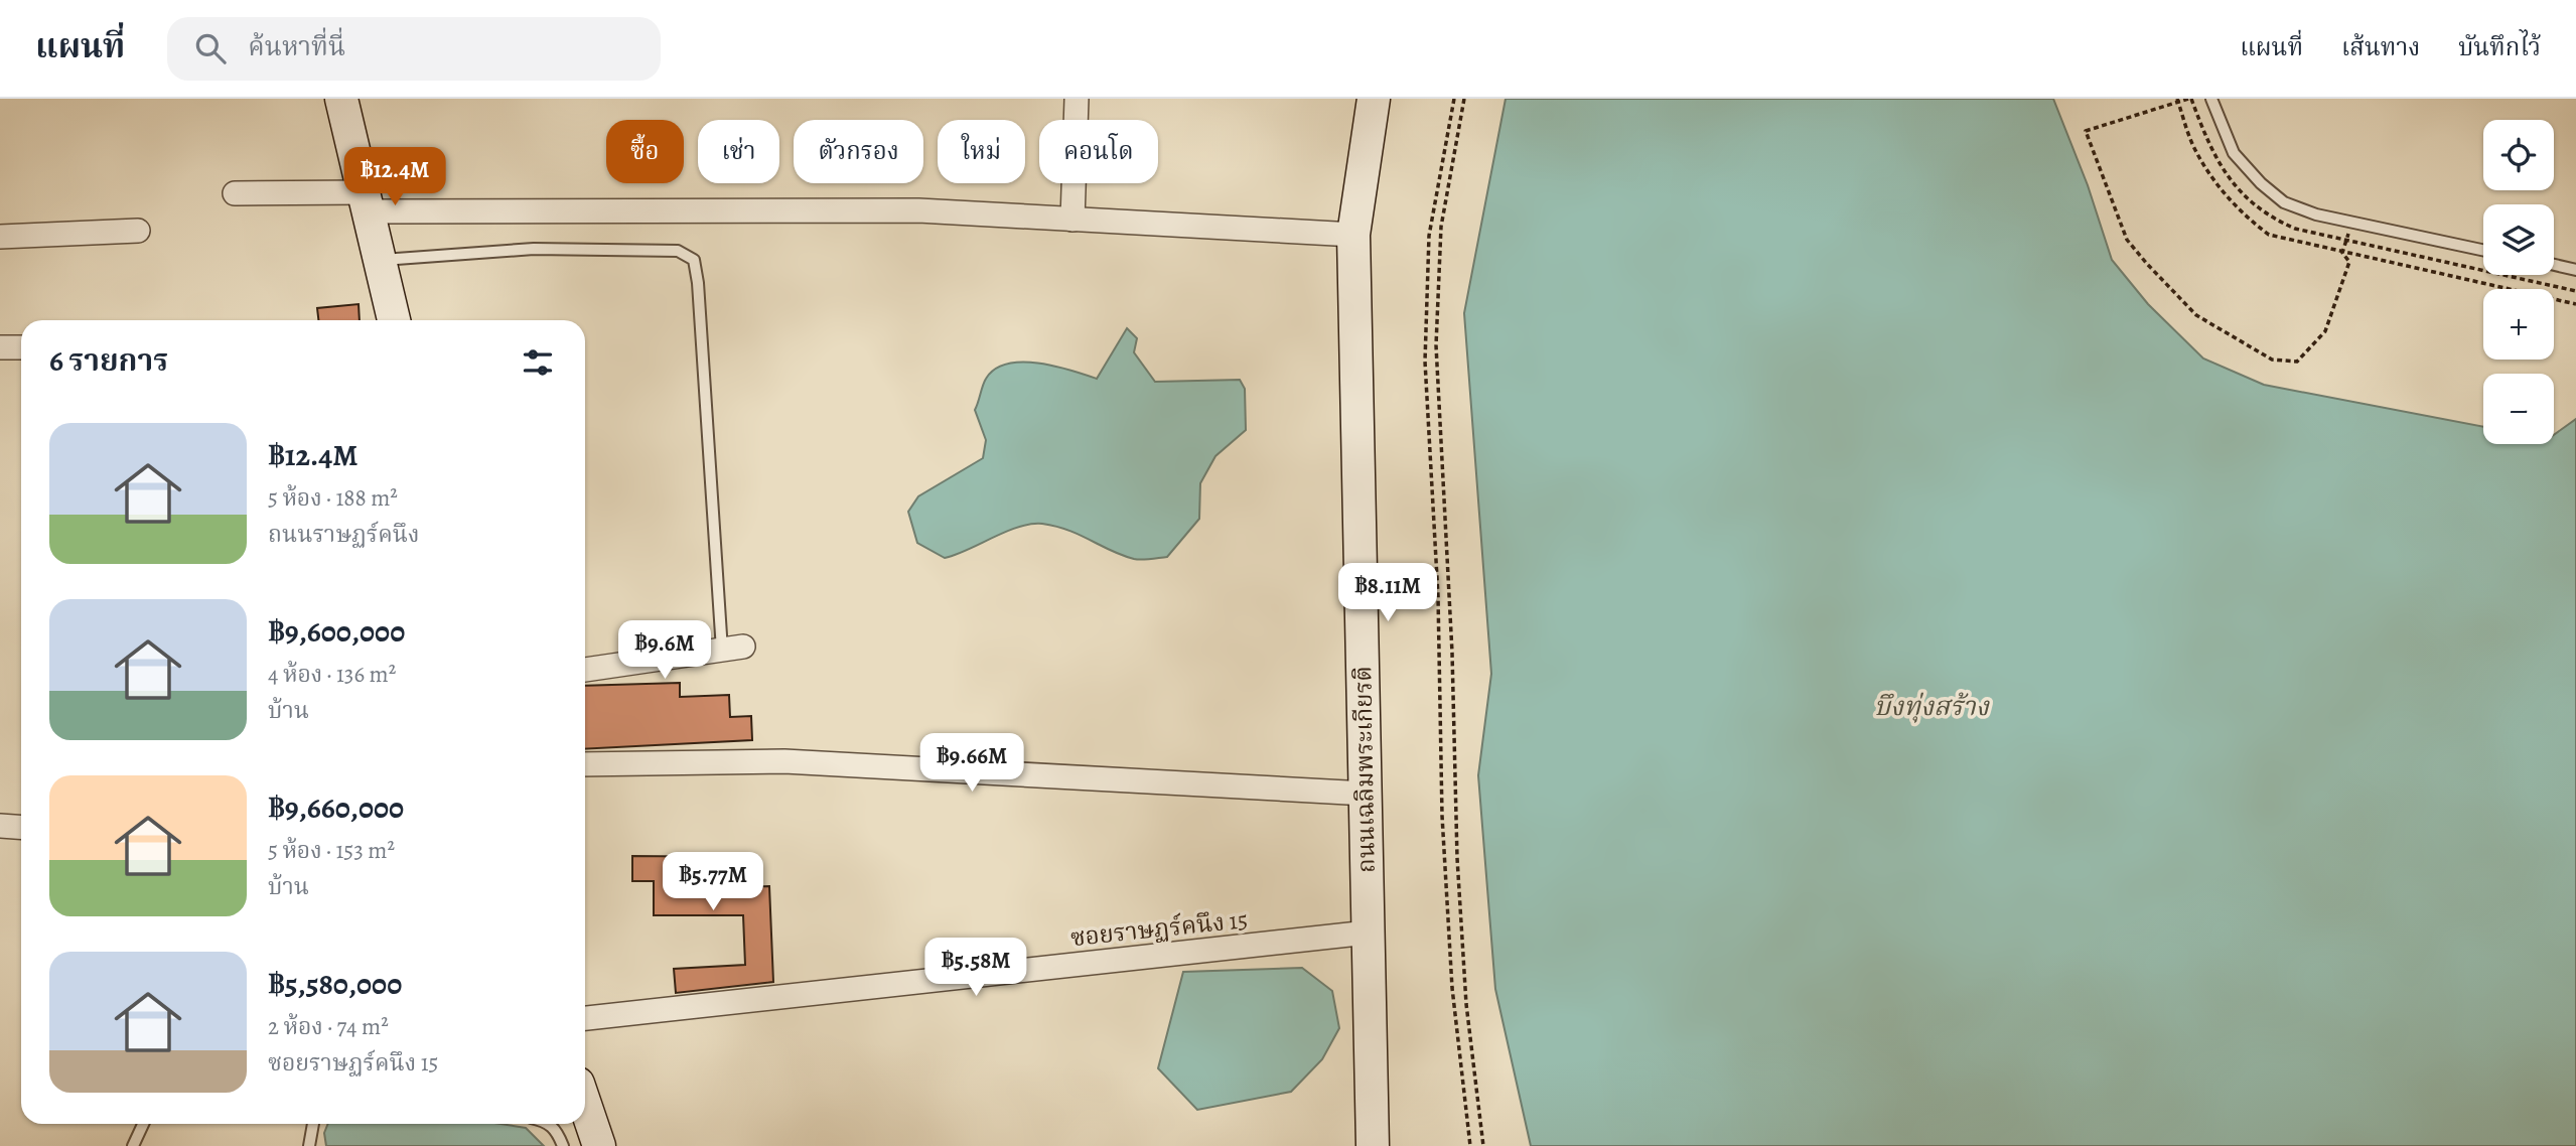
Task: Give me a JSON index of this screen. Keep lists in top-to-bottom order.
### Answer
{
  "streets": {
    "street": ["ถนนเฉลิมพระเกียรติ", "ซอยราษฏร์คนึง 15"]
  },
  "crossings": [
    ["ถนนเฉลิมพระเกียรติ", "ซอยราษฏร์คนึง 15"]
  ],
  "water": ["บึงทุ่งสร้าง"],
  "page": {
    "header": "แผนที่",
    "search": "ค้นหาที่นี่",
    "nav": ["แผนที่", "เส้นทาง", "บันทึกไว้"],
    "map_buttons": ["+", "−"],
    "chip": [
      "ซื้อ",
      "เช่า",
      "ตัวกรอง",
      "ใหม่",
      "คอนโด"
    ],
    "price": [
      "฿12.4M",
      "฿8.11M",
      "฿9.6M",
      "฿9.66M",
      "฿5.77M",
      "฿5.58M"
    ],
    "heading": "6 รายการ",
    "list": [
      {
        "name": "฿12.4M",
        "note": "5 ห้อง · 188 m² · ถนนราษฏร์คนึง"
      },
      {
        "name": "฿9,600,000",
        "note": "4 ห้อง · 136 m² · บ้าน"
      },
      {
        "name": "฿9,660,000",
        "note": "5 ห้อง · 153 m² · บ้าน"
      },
      {
        "name": "฿5,580,000",
        "note": "2 ห้อง · 74 m² · ซอยราษฏร์คนึง 15"
      }
    ]
  }
}
